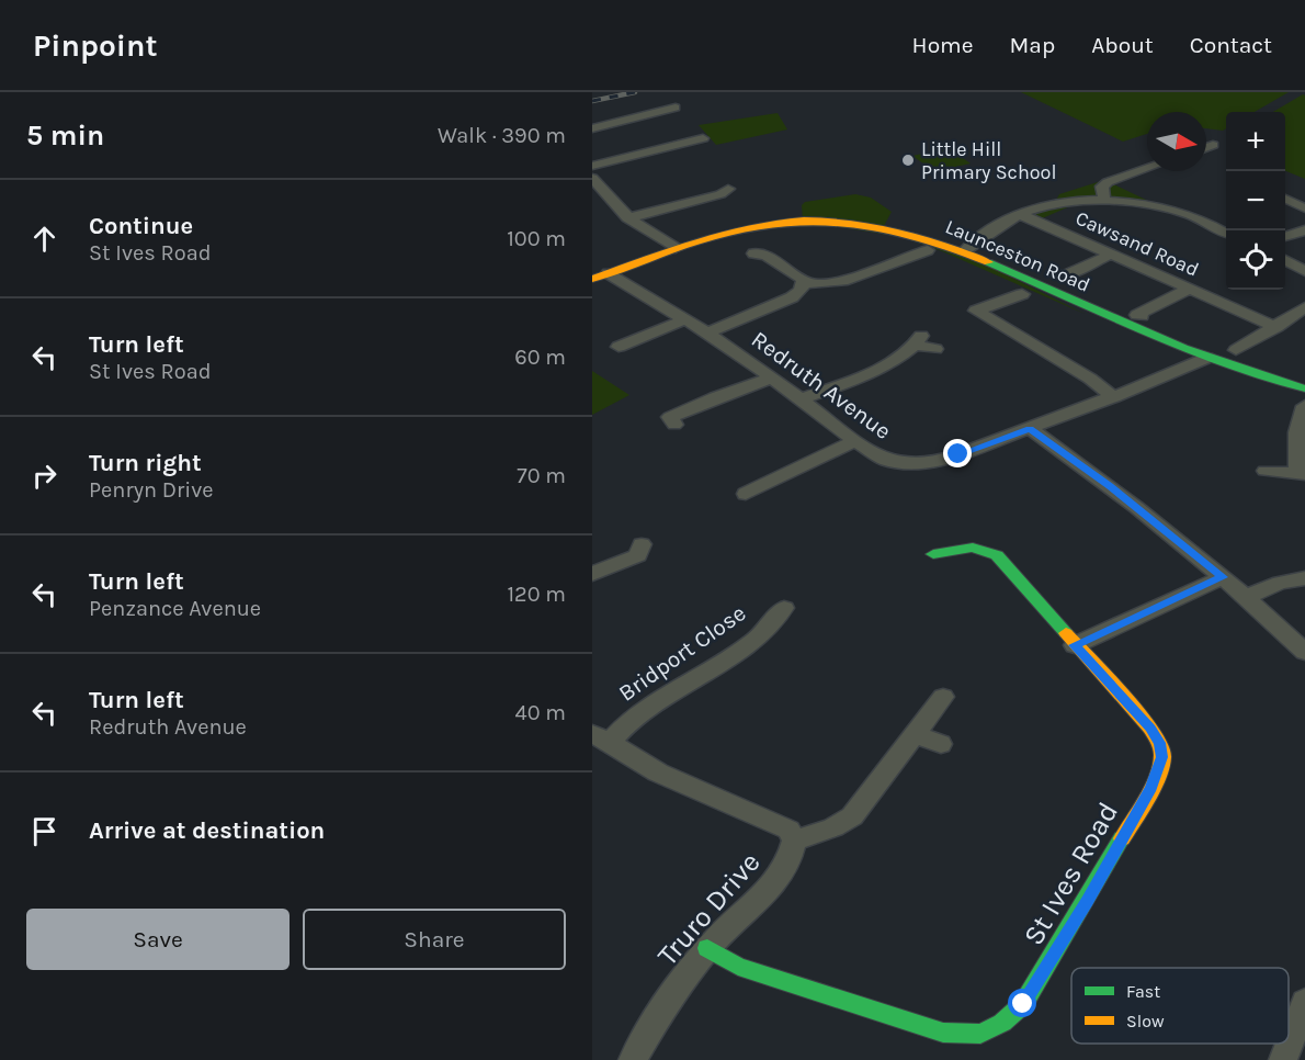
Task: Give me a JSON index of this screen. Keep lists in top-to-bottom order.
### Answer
{
  "streets": {
    "street": [
      "Cawsand Road",
      "Launceston Road",
      "Redruth Avenue",
      "Bridport Close",
      "St Ives Road",
      "Truro Drive"
    ]
  },
  "crossings": [
    ["Launceston Road", "Redruth Avenue"],
    ["St Ives Road", "Truro Drive"]
  ],
  "places": ["Little Hill Primary School"],
  "legend": ["Fast", "Slow"],
  "north": "right",
  "page": {
    "header": "Pinpoint",
    "nav": [
      "Home",
      "Map",
      "About",
      "Contact"
    ],
    "heading": ["5 min", "Walk · 390 m"],
    "map_buttons": ["+", "−"],
    "list": [
      ["Continue", "St Ives Road", "100 m"],
      ["Turn left", "St Ives Road", "60 m"],
      ["Turn right", "Penryn Drive", "70 m"],
      ["Turn left", "Penzance Avenue", "120 m"],
      ["Turn left", "Redruth Avenue", "40 m"],
      "Arrive at destination"
    ],
    "buttons": ["Save", "Share"]
  }
}
